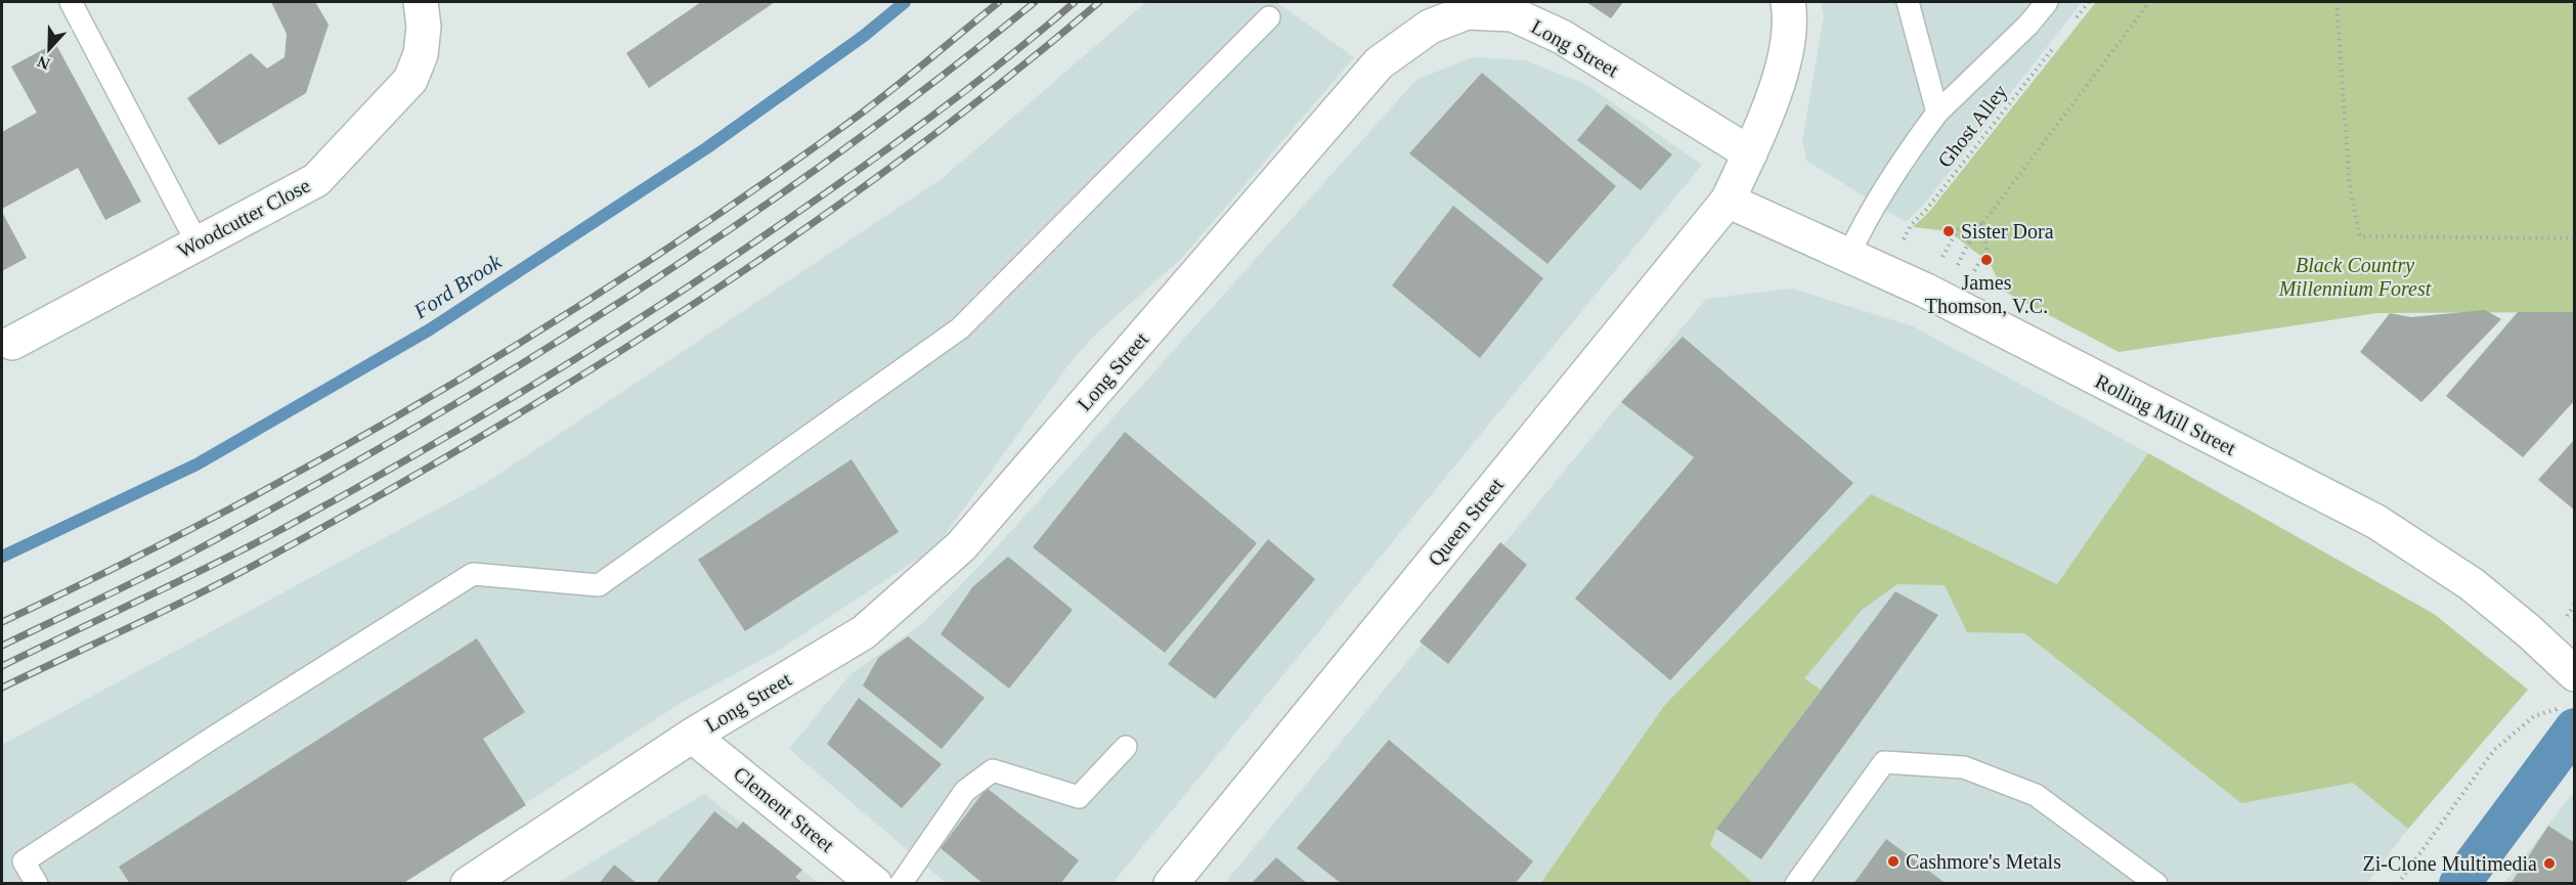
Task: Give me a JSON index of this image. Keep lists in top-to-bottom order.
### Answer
{
  "streets": {
    "street": [
      "Long Street",
      "Woodcutter Close",
      "Rolling Mill Street",
      "Queen Street",
      "Clement Street"
    ],
    "path": ["Ghost Alley"]
  },
  "crossings": [
    ["Long Street", "Queen Street"],
    ["Long Street", "Clement Street"],
    ["Ghost Alley", "Rolling Mill Street"],
    ["Rolling Mill Street", "Queen Street"]
  ],
  "water": ["Ford Brook"],
  "parks": ["Black Country Millennium Forest"],
  "places": [
    "Sister Dora",
    "James Thomson, V.C.",
    "Cashmore's Metals",
    "Zi-Clone Multimedia"
  ],
  "north": "bottom"
}
